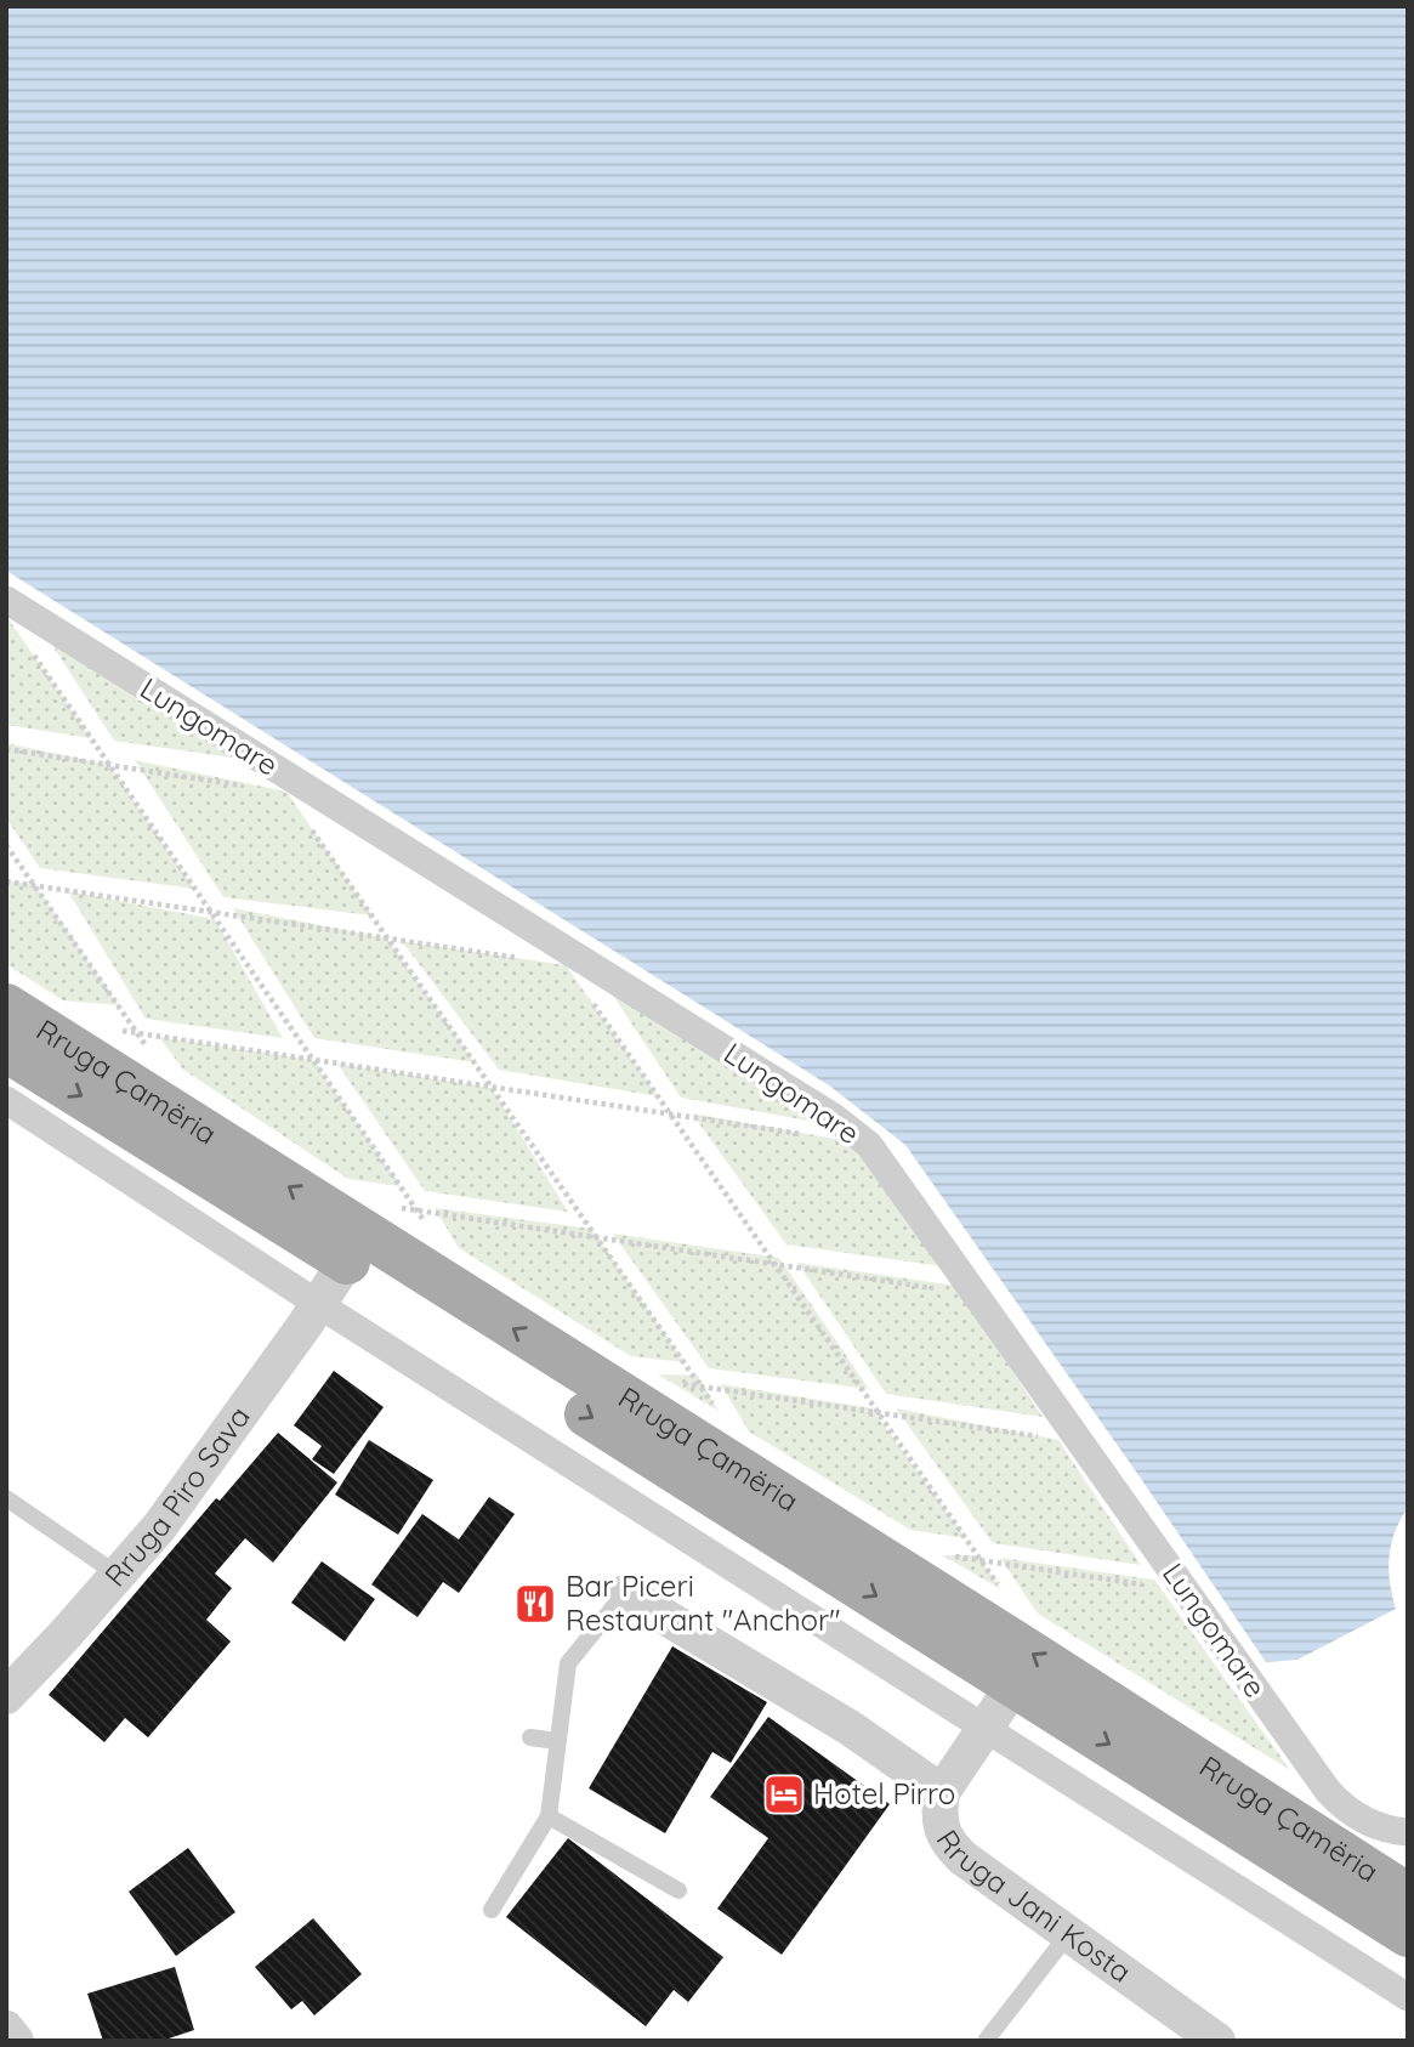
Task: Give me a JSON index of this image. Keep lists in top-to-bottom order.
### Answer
{
  "streets": {
    "main road": ["Rruga Çamëria"],
    "street": ["Lungomare", "Rruga Piro Sava", "Rruga Jani Kosta"]
  },
  "crossings": [
    ["Rruga Çamëria", "Rruga Piro Sava"]
  ],
  "places": {
    "restaurant": ["Bar Piceri Restaurant \"Anchor\""],
    "hotel": ["Hotel Pirro"]
  }
}
